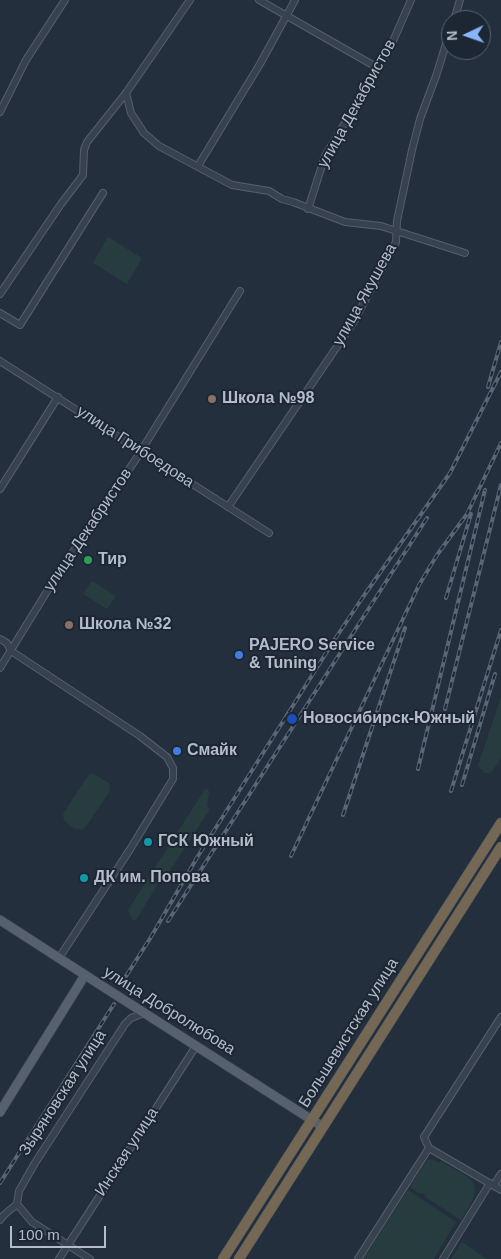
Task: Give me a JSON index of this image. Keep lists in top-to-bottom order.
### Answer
{
  "streets": {
    "highway": ["Большевистская улица"],
    "main road": ["улица Добролюбова"],
    "street": [
      "улица Декабристов",
      "улица Якушева",
      "улица Грибоедова",
      "Зыряновская улица",
      "Инская улица"
    ]
  },
  "crossings": [
    ["улица Декабристов", "улица Грибоедова"],
    ["улица Якушева", "улица Грибоедова"],
    ["улица Добролюбова", "Большевистская улица"],
    ["улица Добролюбова", "Зыряновская улица"],
    ["улица Добролюбова", "Инская улица"]
  ],
  "places": [
    "Школа №98",
    "Тир",
    "Школа №32",
    "PAJERO Service & Tuning",
    "Новосибирск-Южный",
    "Смайк",
    "ГСК Южный",
    "ДК им. Попова"
  ],
  "scale_bar": "100 m",
  "north": "left"
}
